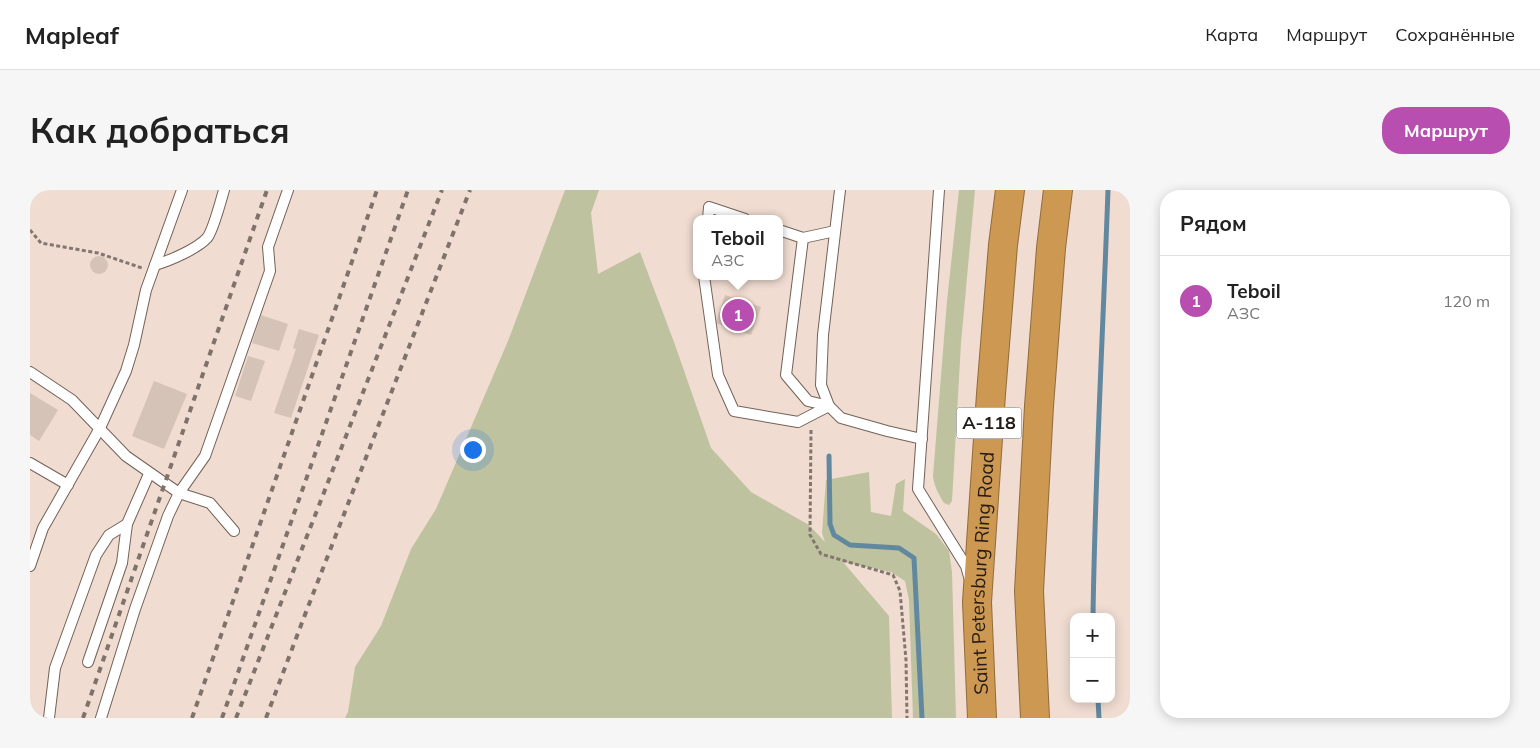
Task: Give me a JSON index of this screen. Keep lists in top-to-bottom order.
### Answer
{
  "streets": {
    "highway": ["А-118", "Saint Petersburg Ring Road"]
  },
  "page": {
    "header": "Mapleaf",
    "nav": ["Карта", "Маршрут", "Сохранённые"],
    "buttons": "Маршрут",
    "title": "Как добраться",
    "heading": "Рядом",
    "popup": ["Teboil", "АЗС"],
    "list": [
      {
        "mark": "1",
        "name": "Teboil",
        "note": "АЗС",
        "value": "120 m"
      }
    ],
    "pins": "1",
    "map_buttons": ["+", "−"]
  }
}
